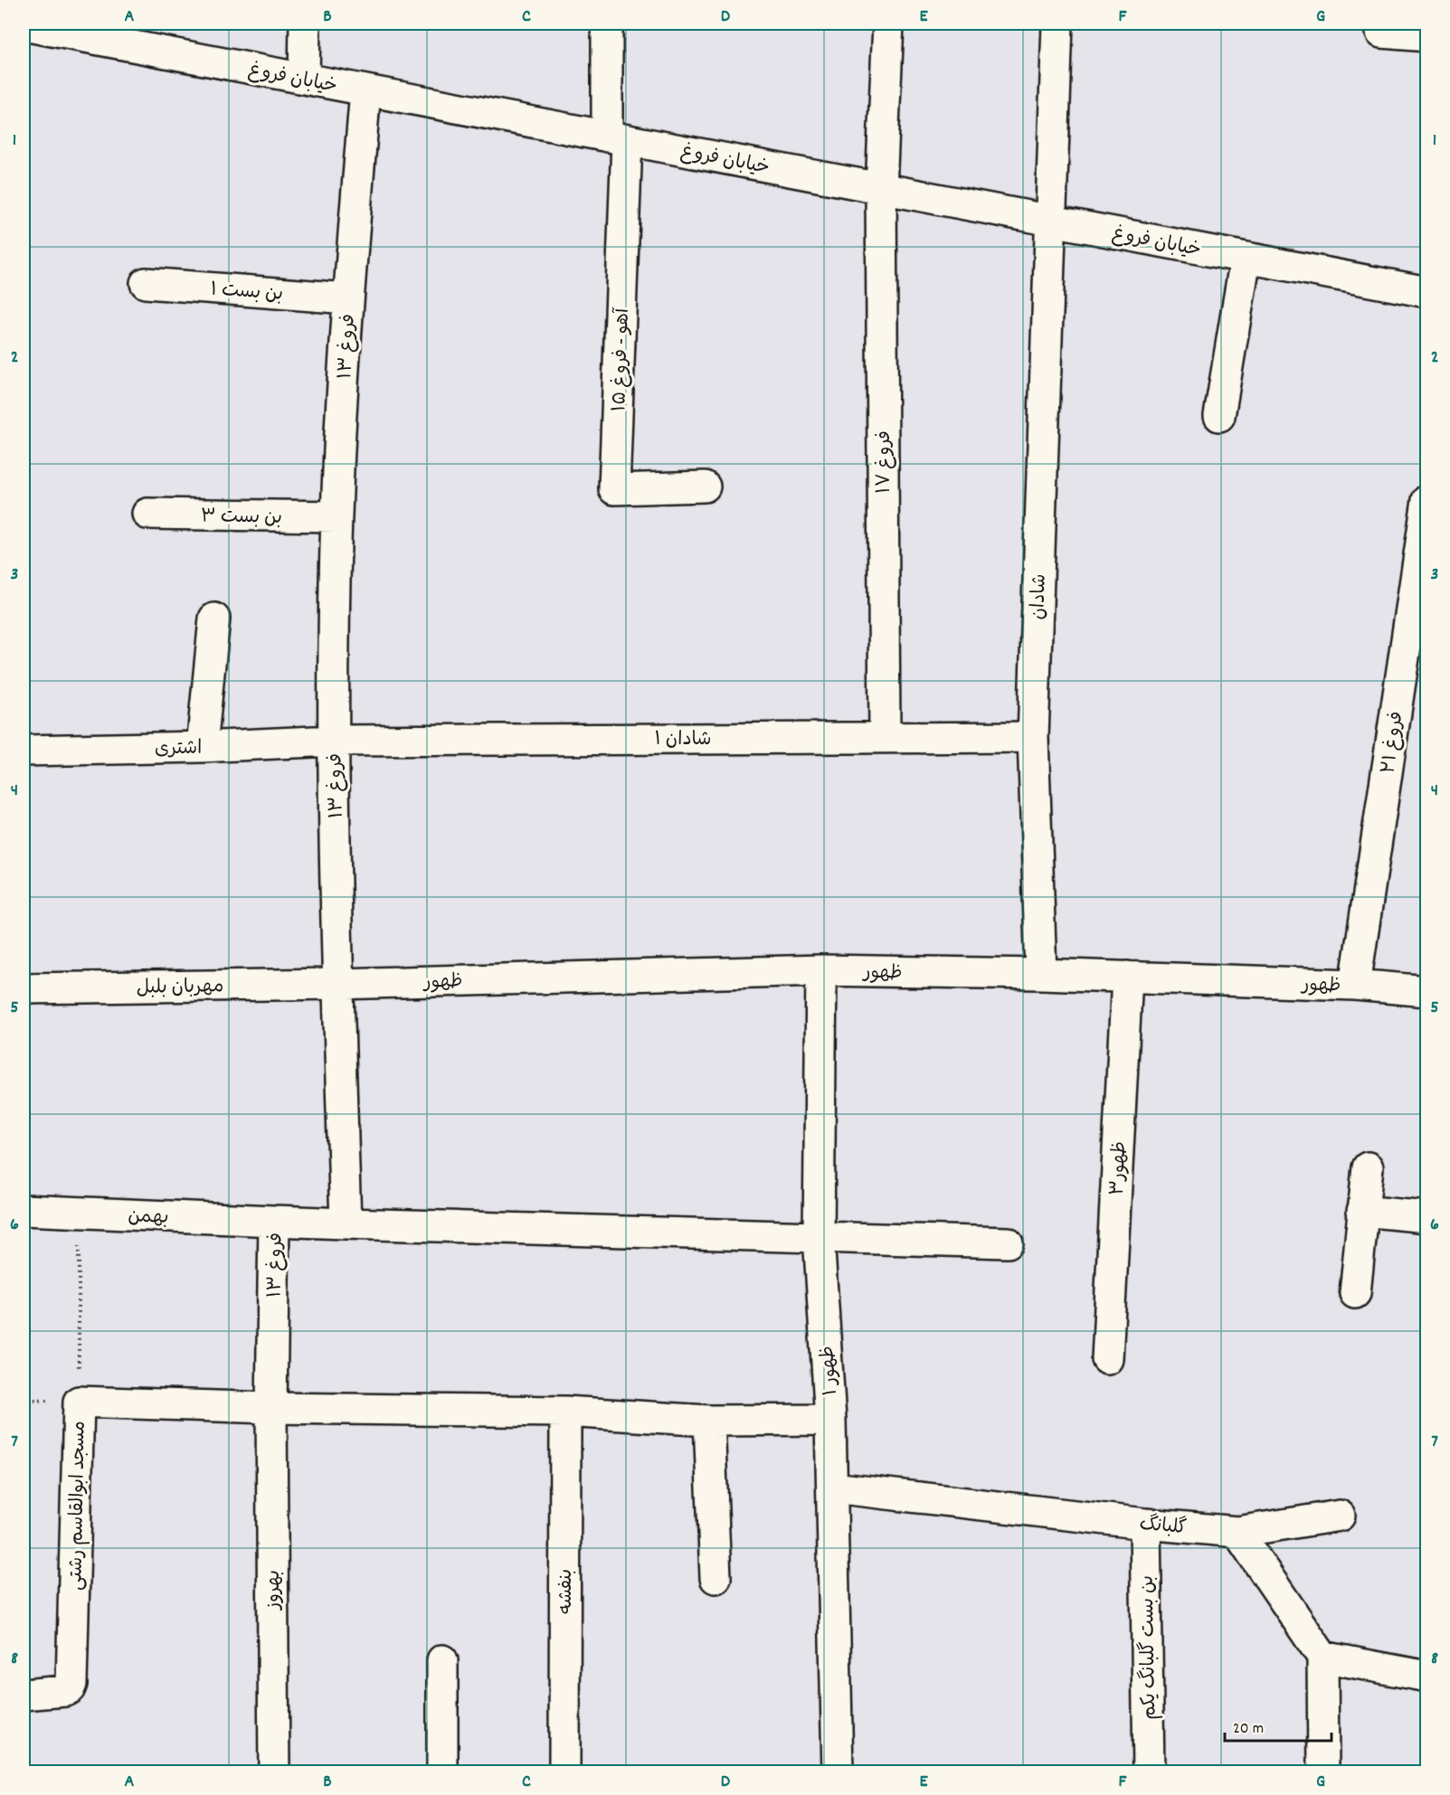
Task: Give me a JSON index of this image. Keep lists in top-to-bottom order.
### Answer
{
  "streets": {
    "street": [
      "خیابان فروغ",
      "بن بست ۱",
      "فروغ ۱۳",
      "آهو - فروغ ۱۵",
      "فروغ ۱۷",
      "بن بست ۳",
      "شادان",
      "شادان ۱",
      "فروغ ۲۱",
      "اشتری",
      "ظهور",
      "مهربان بلبل",
      "ظهور۳",
      "بهمن",
      "ظهور ۱",
      "مسجد ابوالقاسم رشتی",
      "گلبانگ",
      "بهروز",
      "بنفشه",
      "بن بست گلبانگ یکم"
    ]
  },
  "crossings": [
    ["خیابان فروغ", "فروغ ۱۳"],
    ["خیابان فروغ", "آهو - فروغ ۱۵"],
    ["خیابان فروغ", "فروغ ۱۷"],
    ["خیابان فروغ", "شادان"],
    ["بن بست ۱", "فروغ ۱۳"],
    ["فروغ ۱۳", "بن بست ۳"],
    ["فروغ ۱۳", "شادان ۱"],
    ["فروغ ۱۳", "اشتری"],
    ["فروغ ۱۳", "ظهور"],
    ["فروغ ۱۳", "مهربان بلبل"],
    ["فروغ ۱۳", "بهمن"],
    ["فروغ ۱۳", "مسجد ابوالقاسم رشتی"],
    ["فروغ ۱۳", "بهروز"],
    ["فروغ ۱۷", "شادان ۱"],
    ["شادان", "شادان ۱"],
    ["شادان", "ظهور"],
    ["شادان ۱", "اشتری"],
    ["فروغ ۲۱", "ظهور"],
    ["ظهور", "مهربان بلبل"],
    ["ظهور", "ظهور۳"],
    ["ظهور", "ظهور ۱"],
    ["ظهور ۱", "مسجد ابوالقاسم رشتی"],
    ["ظهور ۱", "گلبانگ"],
    ["مسجد ابوالقاسم رشتی", "بهروز"],
    ["مسجد ابوالقاسم رشتی", "بنفشه"],
    ["گلبانگ", "بن بست گلبانگ یکم"]
  ],
  "scale_bar": "20 m",
  "grid": {
    "columns": [
      "A",
      "B",
      "C",
      "D",
      "E",
      "F",
      "G"
    ],
    "rows": [
      "1",
      "2",
      "3",
      "4",
      "5",
      "6",
      "7",
      "8"
    ]
  }
}
